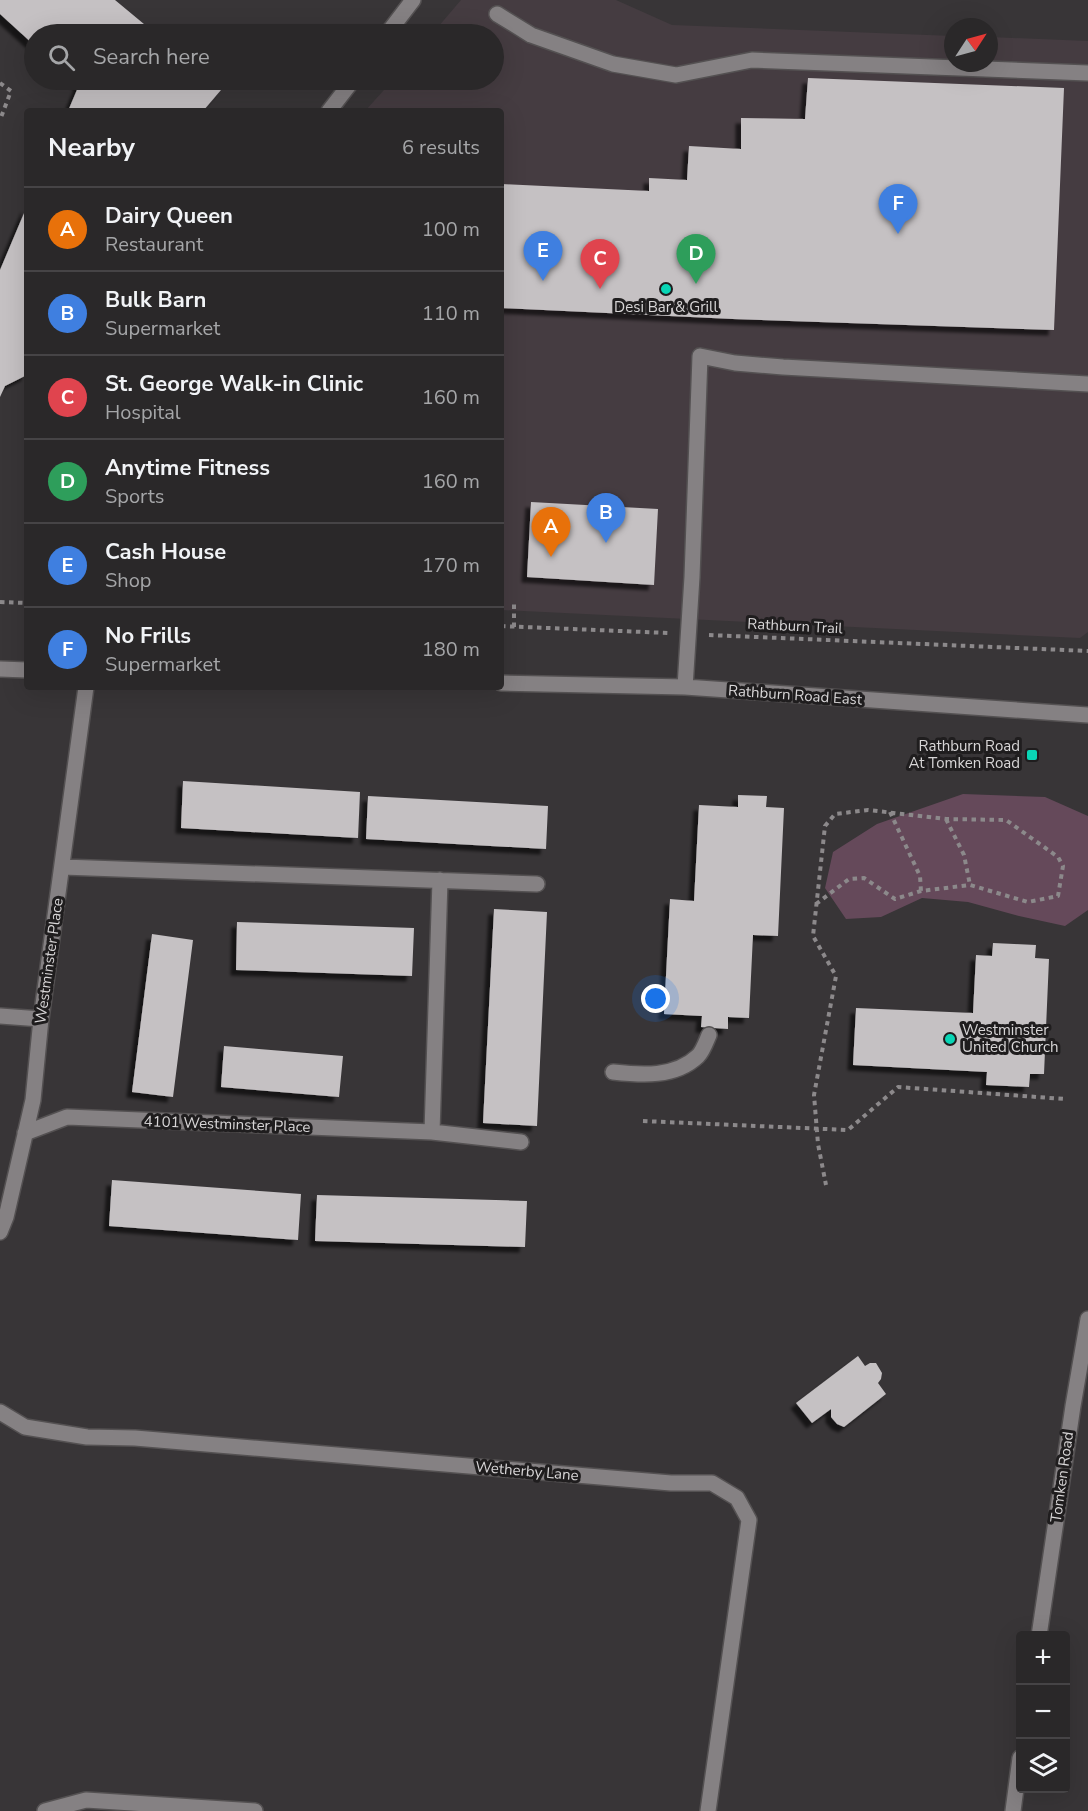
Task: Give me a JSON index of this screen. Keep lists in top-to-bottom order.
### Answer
{
  "streets": {
    "street": [
      "Rathburn Road East",
      "Westminster Place",
      "4101 Westminster Place",
      "Wetherby Lane",
      "Tomken Road"
    ],
    "path": ["Rathburn Trail"]
  },
  "crossings": [
    ["Westminster Place", "4101 Westminster Place"]
  ],
  "places": {
    "other": ["Desi Bar & Grill", "Westminster United Church"],
    "transit": ["Rathburn Road At Tomken Road"]
  },
  "north": "top right",
  "page": {
    "search": "Search here",
    "heading": ["Nearby", "6 results"],
    "pins": [
      "F",
      "E",
      "D",
      "C",
      "B",
      "A"
    ],
    "list": [
      {
        "mark": "A",
        "name": "Dairy Queen",
        "note": "Restaurant",
        "value": "100 m"
      },
      {
        "mark": "B",
        "name": "Bulk Barn",
        "note": "Supermarket",
        "value": "110 m"
      },
      {
        "mark": "C",
        "name": "St. George Walk-in Clinic",
        "note": "Hospital",
        "value": "160 m"
      },
      {
        "mark": "D",
        "name": "Anytime Fitness",
        "note": "Sports",
        "value": "160 m"
      },
      {
        "mark": "E",
        "name": "Cash House",
        "note": "Shop",
        "value": "170 m"
      },
      {
        "mark": "F",
        "name": "No Frills",
        "note": "Supermarket",
        "value": "180 m"
      }
    ],
    "map_buttons": ["+", "−"]
  }
}
